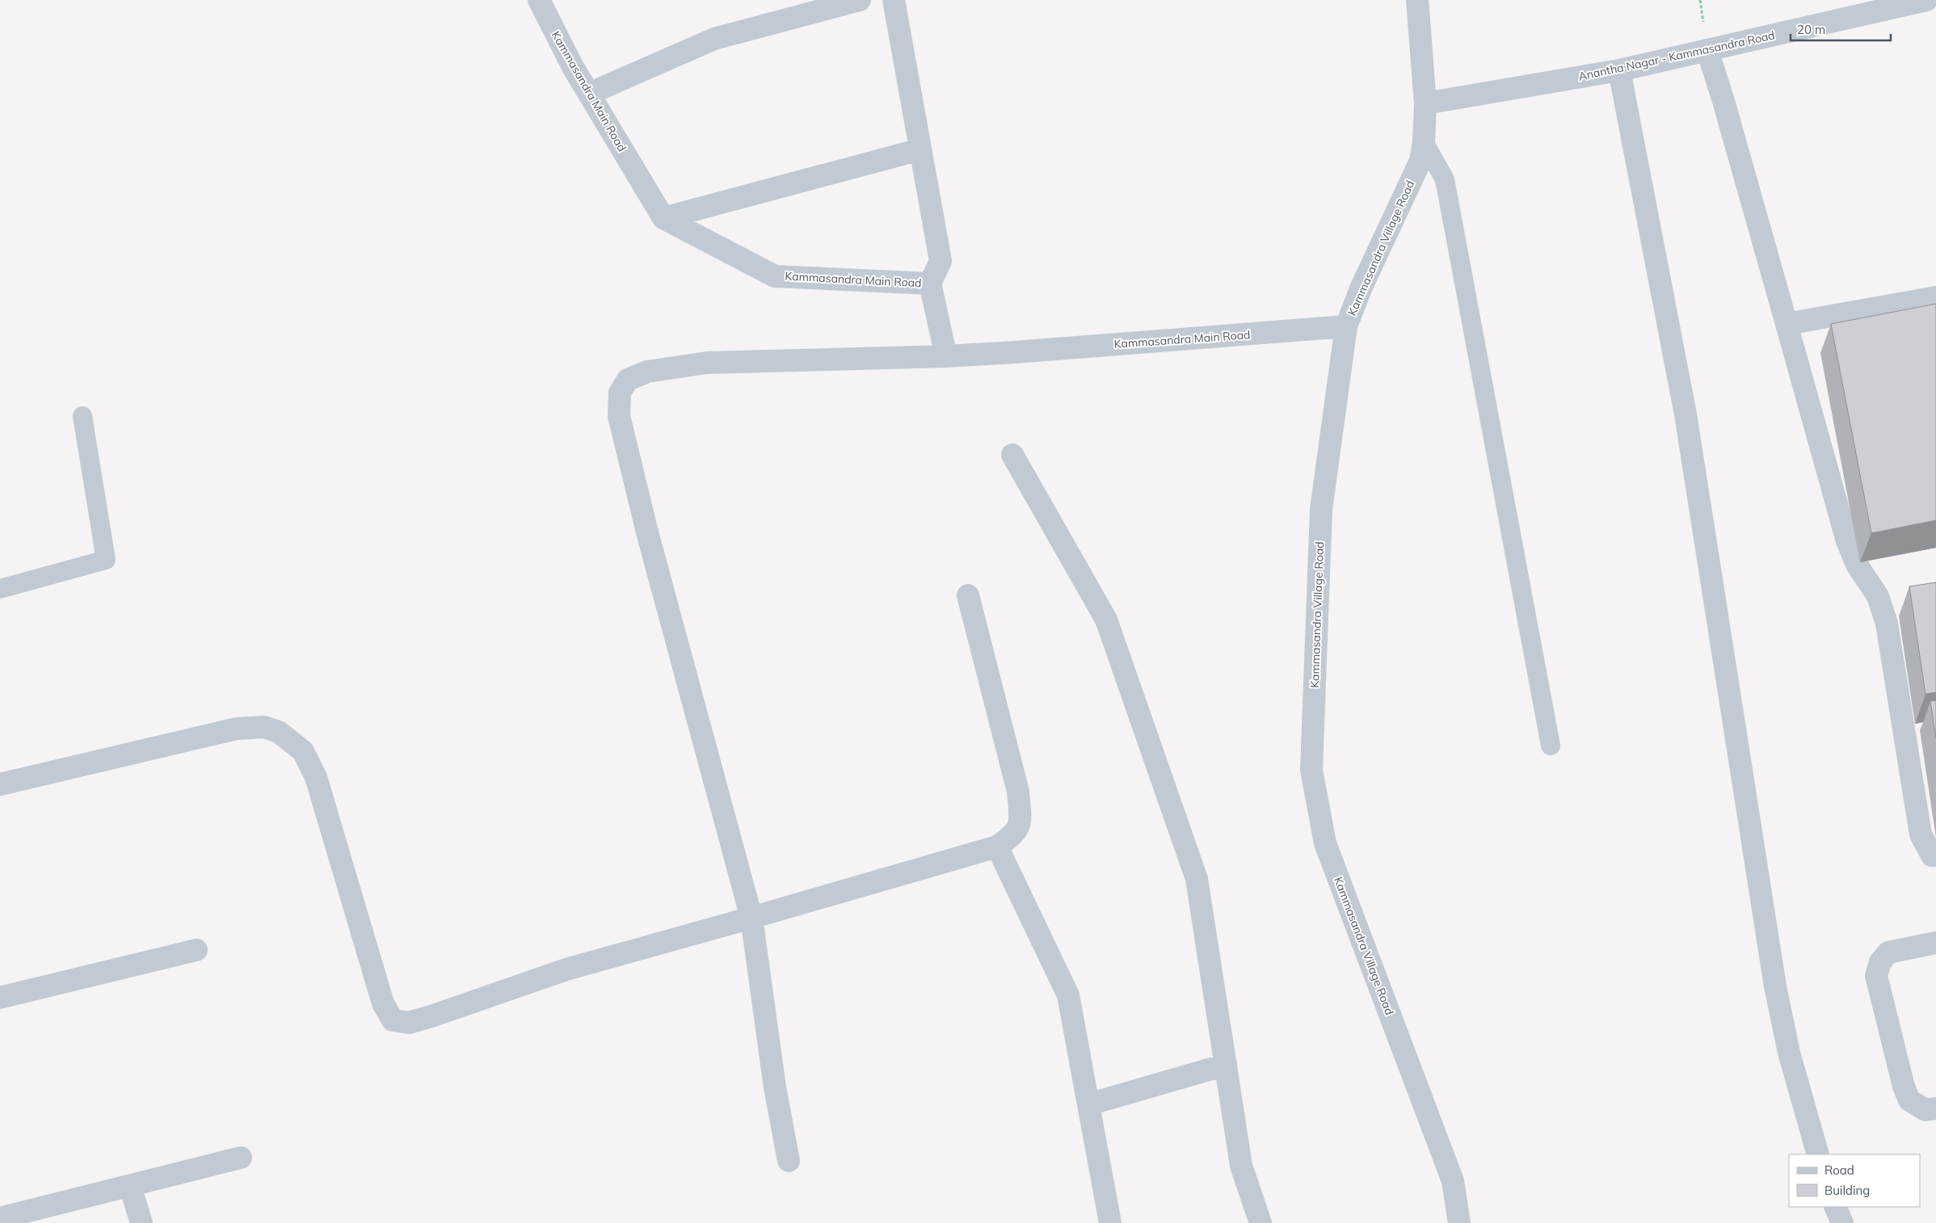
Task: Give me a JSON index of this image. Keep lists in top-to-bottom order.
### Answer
{
  "streets": {
    "street": ["Anantha Nagar - Kammasandra Road", "Kammasandra Main Road", "Kammasandra Village Road"]
  },
  "crossings": [
    ["Anantha Nagar - Kammasandra Road", "Kammasandra Village Road"],
    ["Kammasandra Main Road", "Kammasandra Village Road"]
  ],
  "legend": ["Road", "Building"],
  "scale_bar": "20 m"
}
